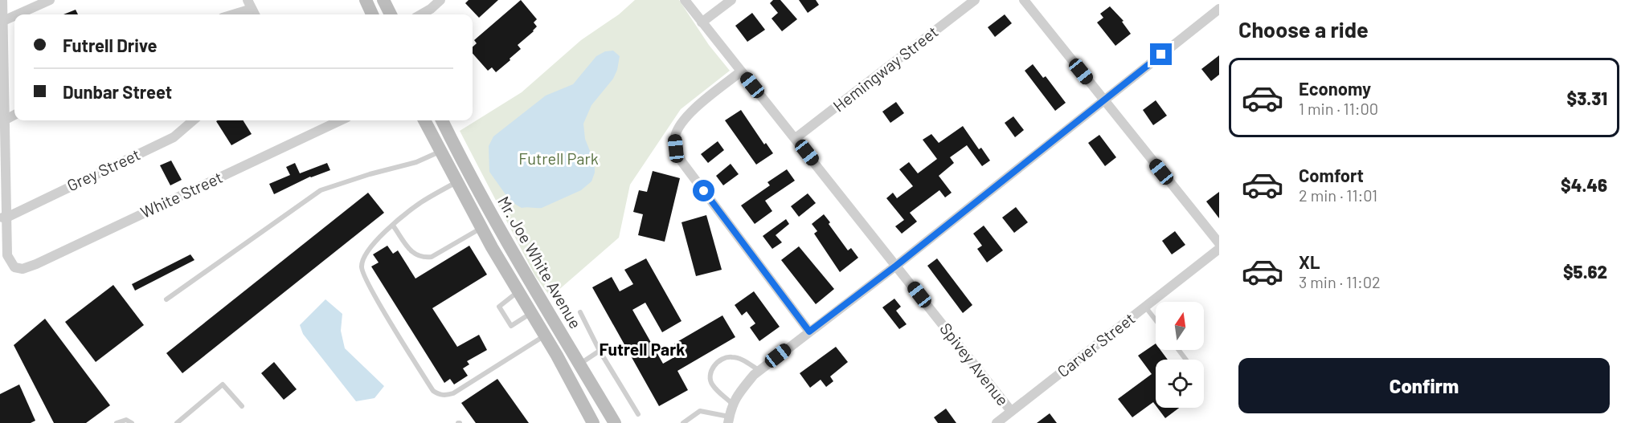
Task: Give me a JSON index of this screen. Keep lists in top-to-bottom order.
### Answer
{
  "streets": {
    "main road": ["Mr. Joe White Avenue"],
    "street": [
      "Hemingway Street",
      "Grey Street",
      "White Street",
      "Carver Street",
      "Spivey Avenue"
    ]
  },
  "crossings": [
    ["Hemingway Street", "Spivey Avenue"],
    ["Grey Street", "White Street"],
    ["Carver Street", "Spivey Avenue"]
  ],
  "districts": ["Futrell Park"],
  "parks": ["Futrell Park"],
  "north": "top",
  "page": {
    "heading": "Choose a ride",
    "banner": ["Futrell Drive", "Dunbar Street"],
    "list": [
      {
        "name": "Economy",
        "note": "1 min · 11:00",
        "value": "$3.31"
      },
      {
        "name": "Comfort",
        "note": "2 min · 11:01",
        "value": "$4.46"
      },
      {
        "name": "XL",
        "note": "3 min · 11:02",
        "value": "$5.62"
      }
    ],
    "buttons": "Confirm"
  }
}
